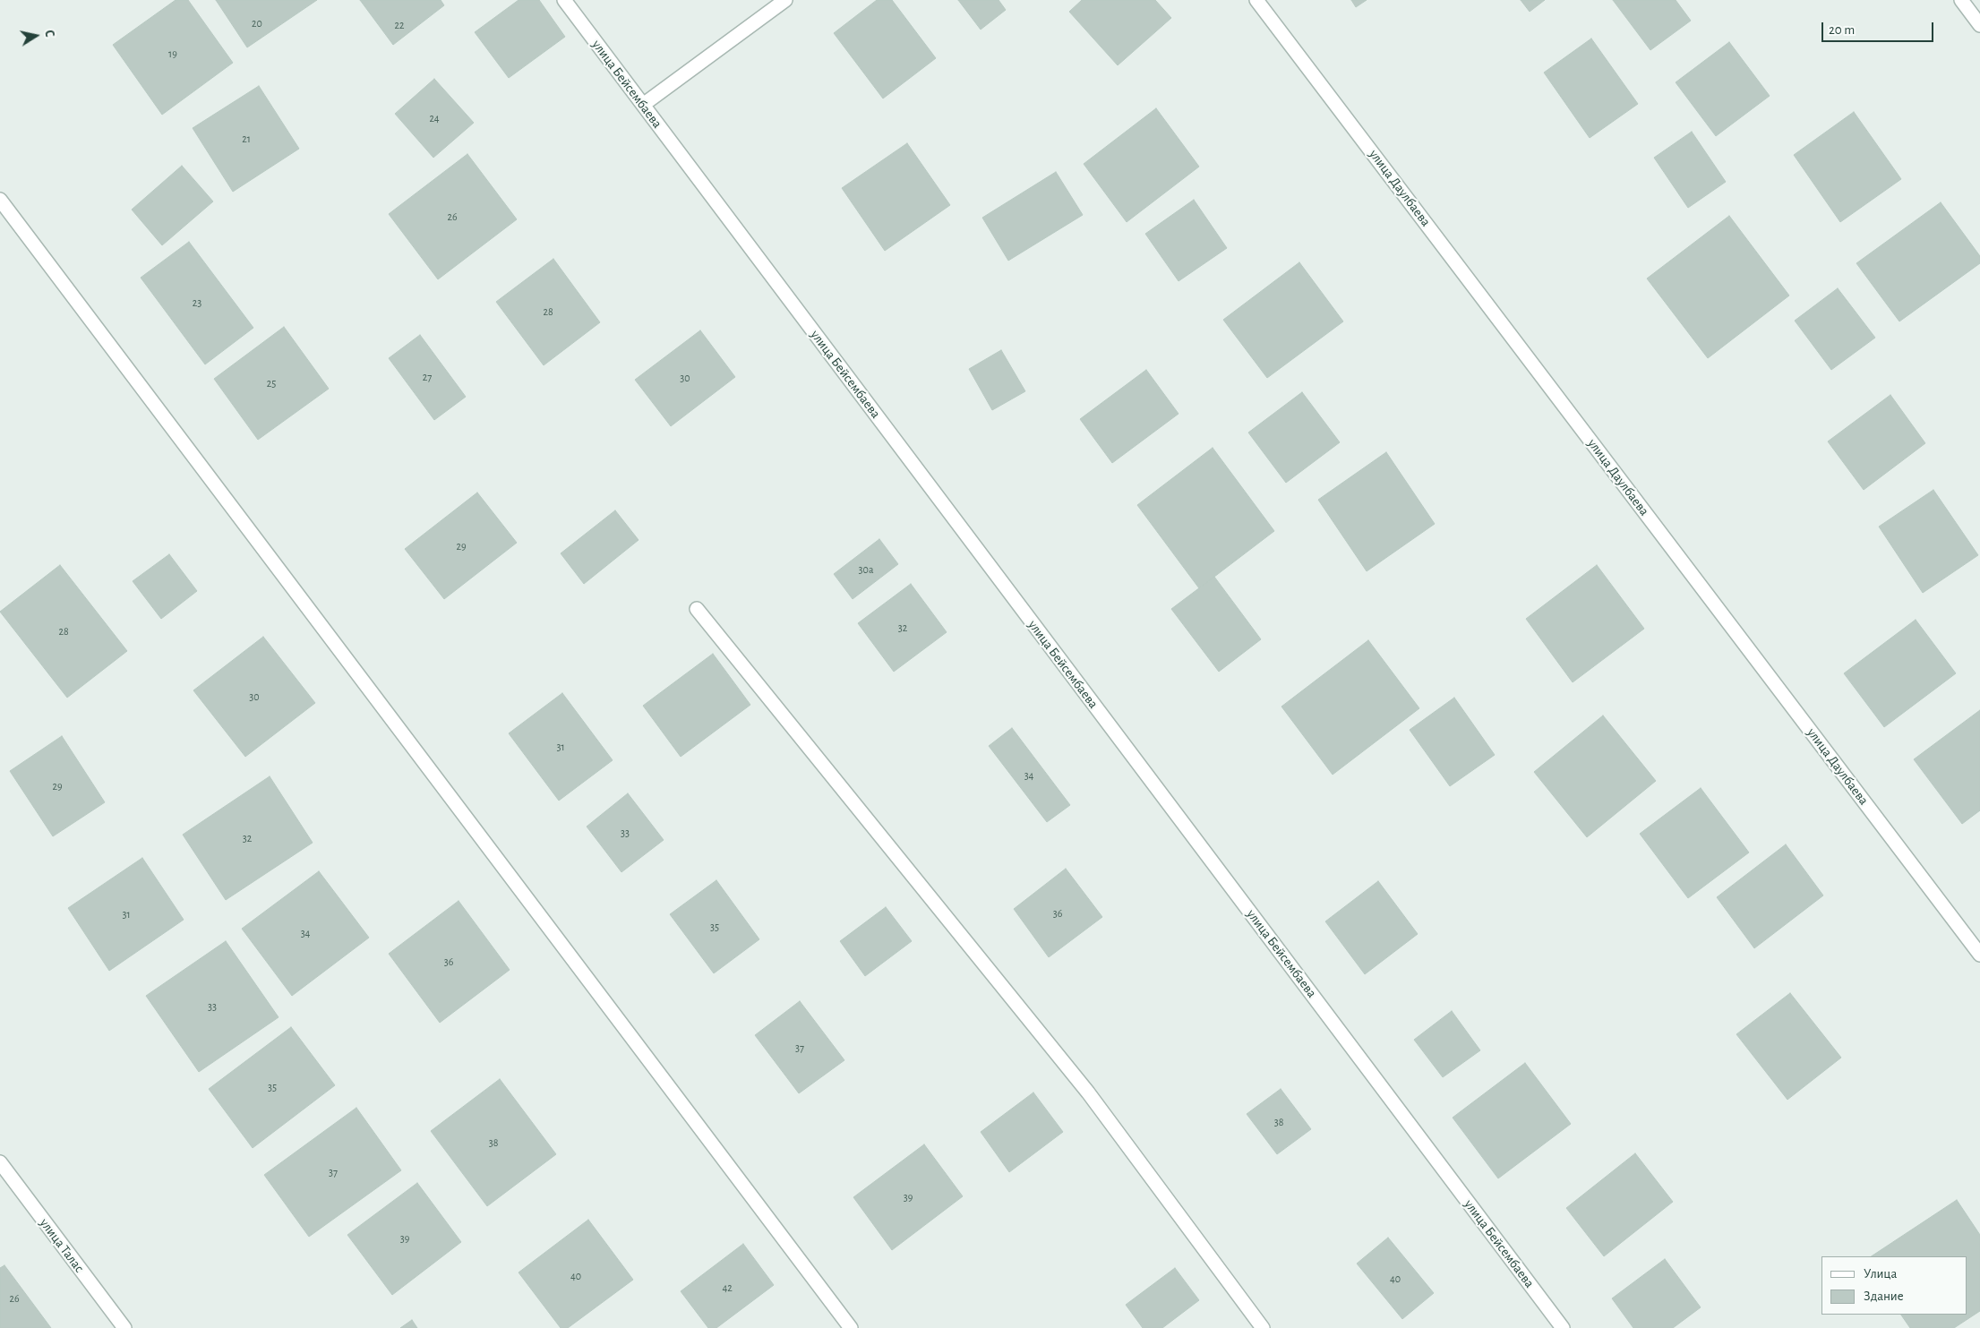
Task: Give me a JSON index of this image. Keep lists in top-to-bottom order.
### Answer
{
  "streets": {
    "street": ["улица Бейсембаева", "улица Даулбаева", "улица Талас"]
  },
  "house_numbers": [
    "20",
    "22",
    "19",
    "24",
    "21",
    "26",
    "23",
    "28",
    "27",
    "30",
    "25",
    "29",
    "30а",
    "32",
    "28",
    "30",
    "31",
    "34",
    "29",
    "33",
    "32",
    "36",
    "31",
    "35",
    "34",
    "36",
    "33",
    "37",
    "35",
    "38",
    "38",
    "37",
    "39",
    "39",
    "40",
    "40",
    "42",
    "26"
  ],
  "legend": ["Улица", "Здание"],
  "scale_bar": "20 m",
  "north": "right"
}
